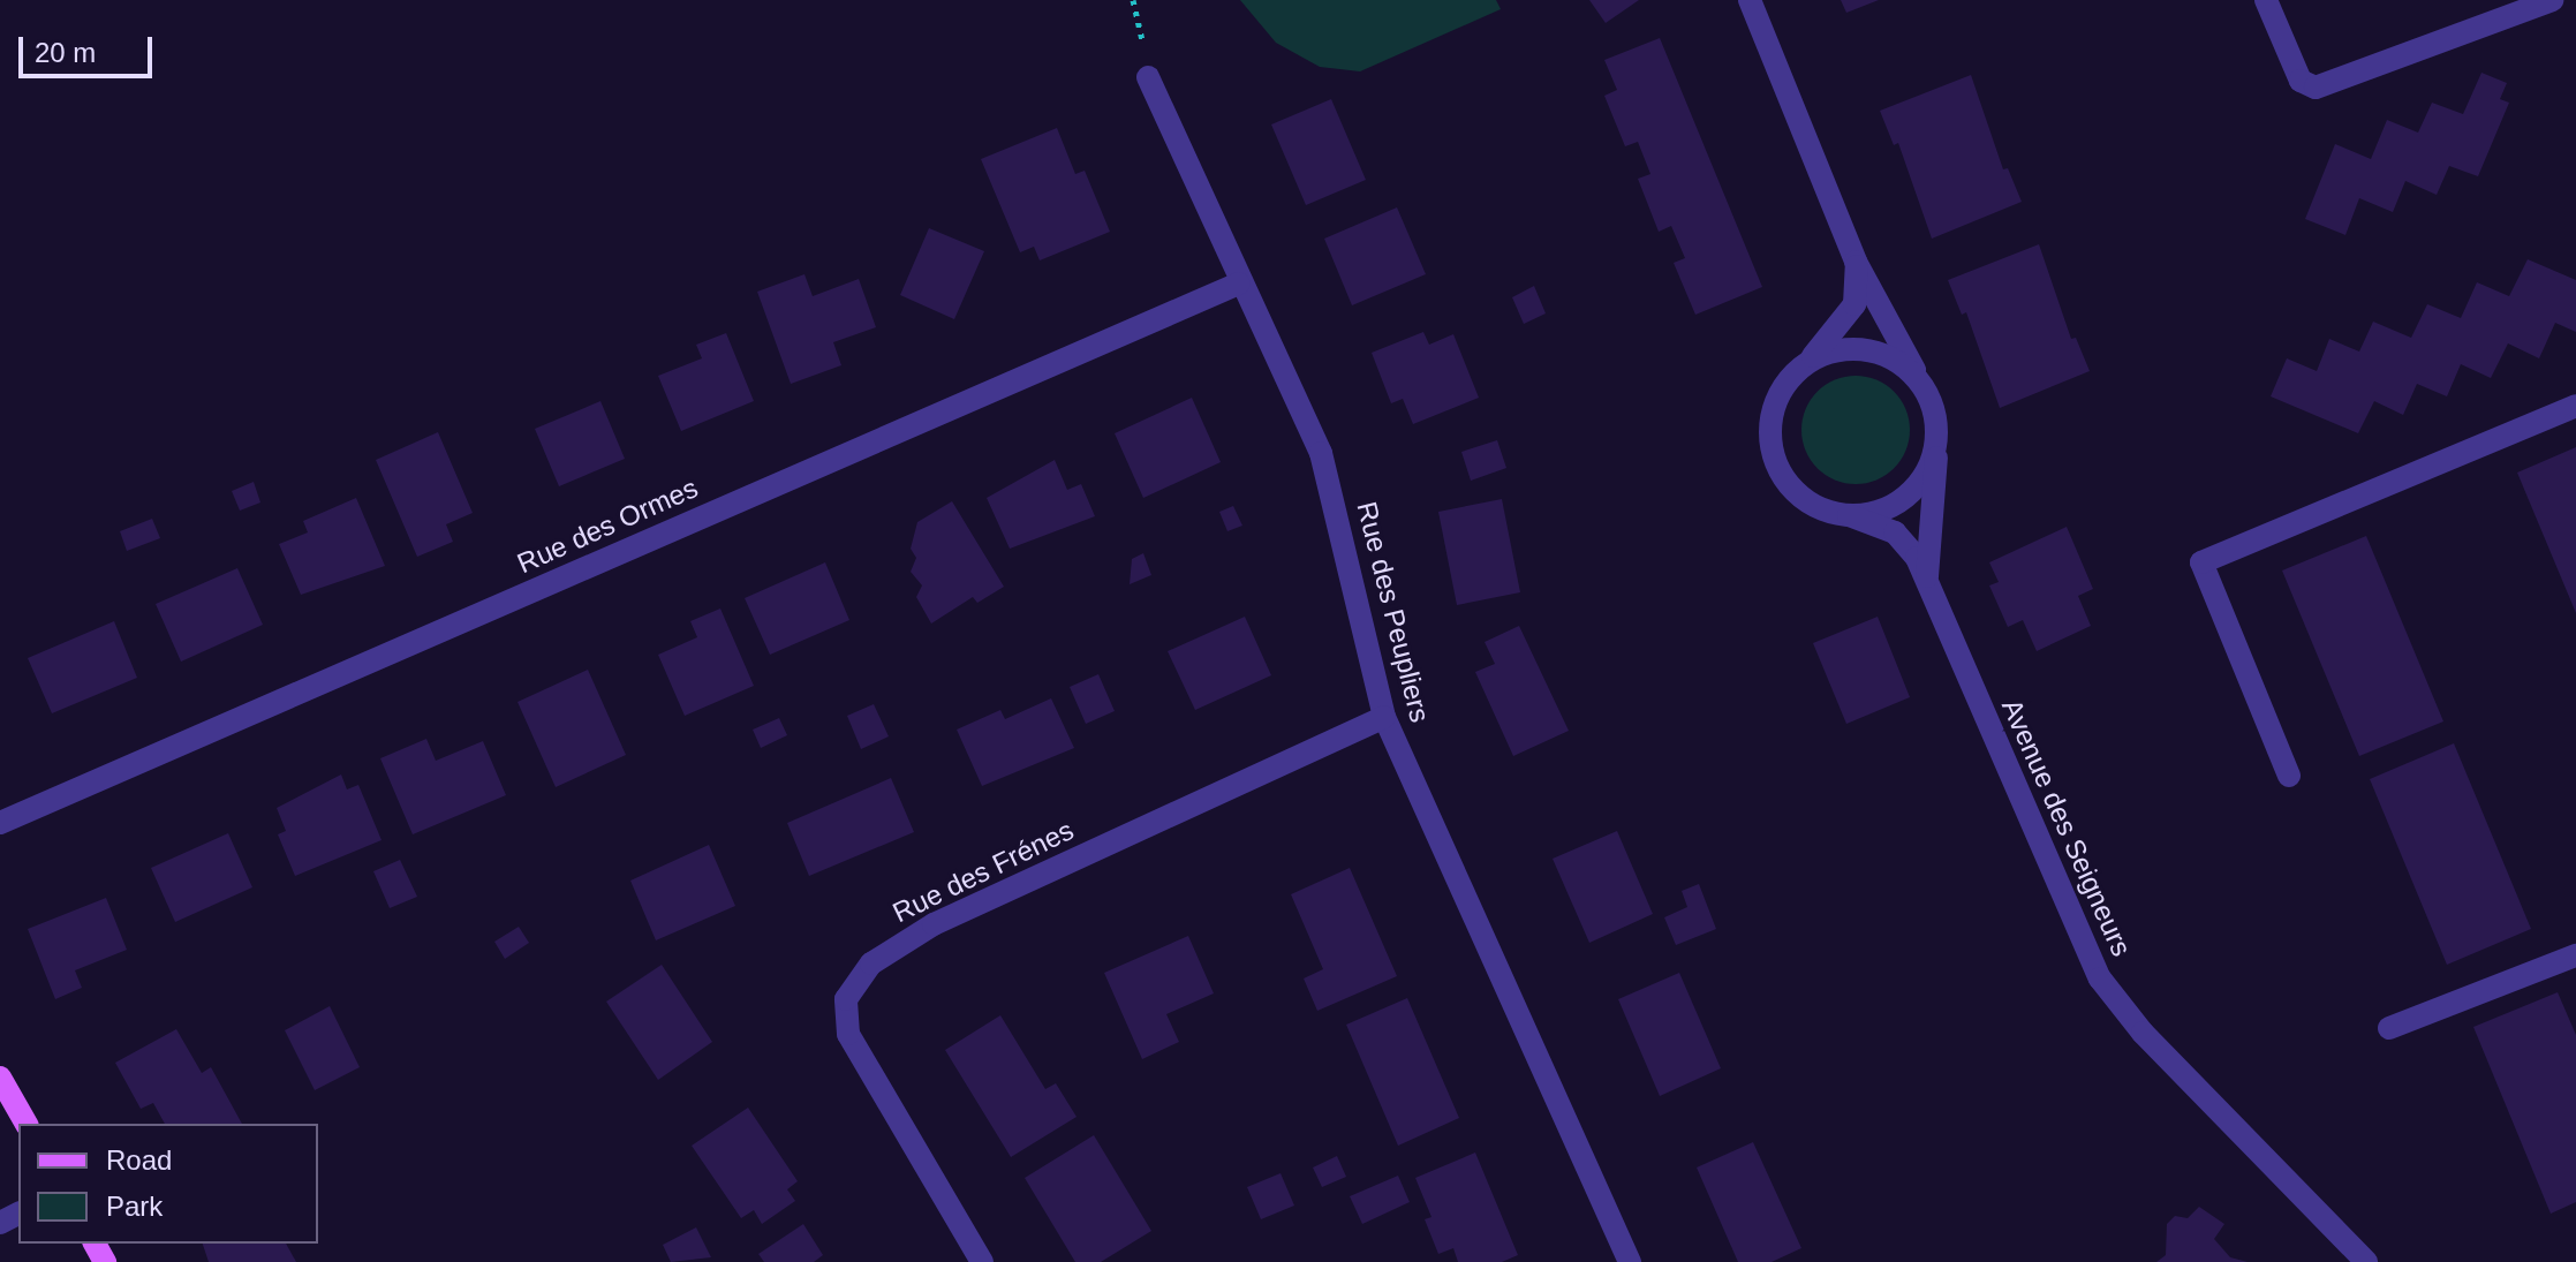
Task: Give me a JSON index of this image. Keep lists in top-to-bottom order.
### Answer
{
  "streets": {
    "street": [
      "Rue des Ormes",
      "Rue des Peupliers",
      "Avenue des Seigneurs",
      "Rue des Frénes"
    ]
  },
  "crossings": [
    ["Rue des Ormes", "Rue des Peupliers"],
    ["Rue des Peupliers", "Rue des Frénes"]
  ],
  "legend": ["Road", "Park"],
  "scale_bar": "20 m"
}
